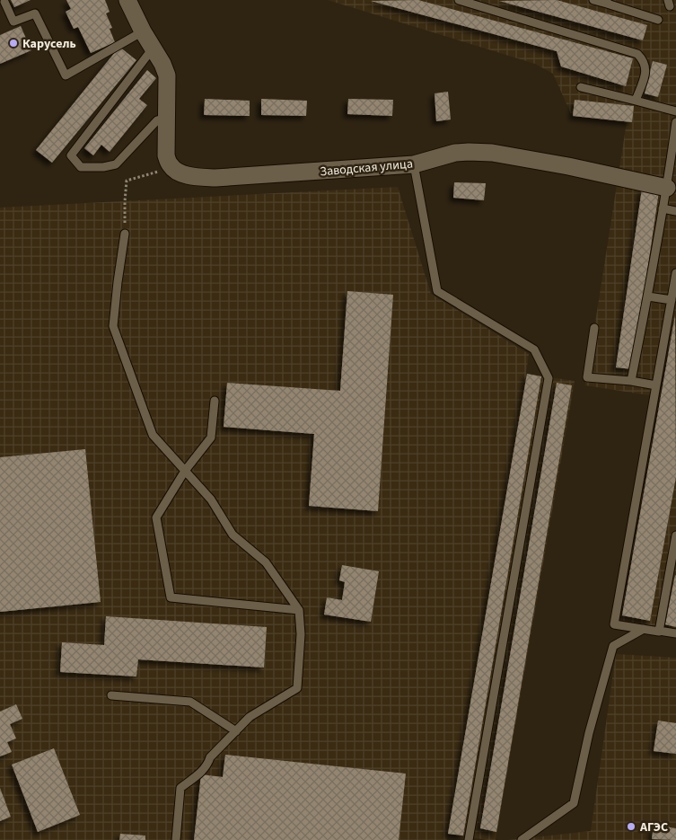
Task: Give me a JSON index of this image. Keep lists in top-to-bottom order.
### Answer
{
  "streets": {
    "street": ["Заводская улица"]
  },
  "places": ["Карусель", "АГЭС"]
}
